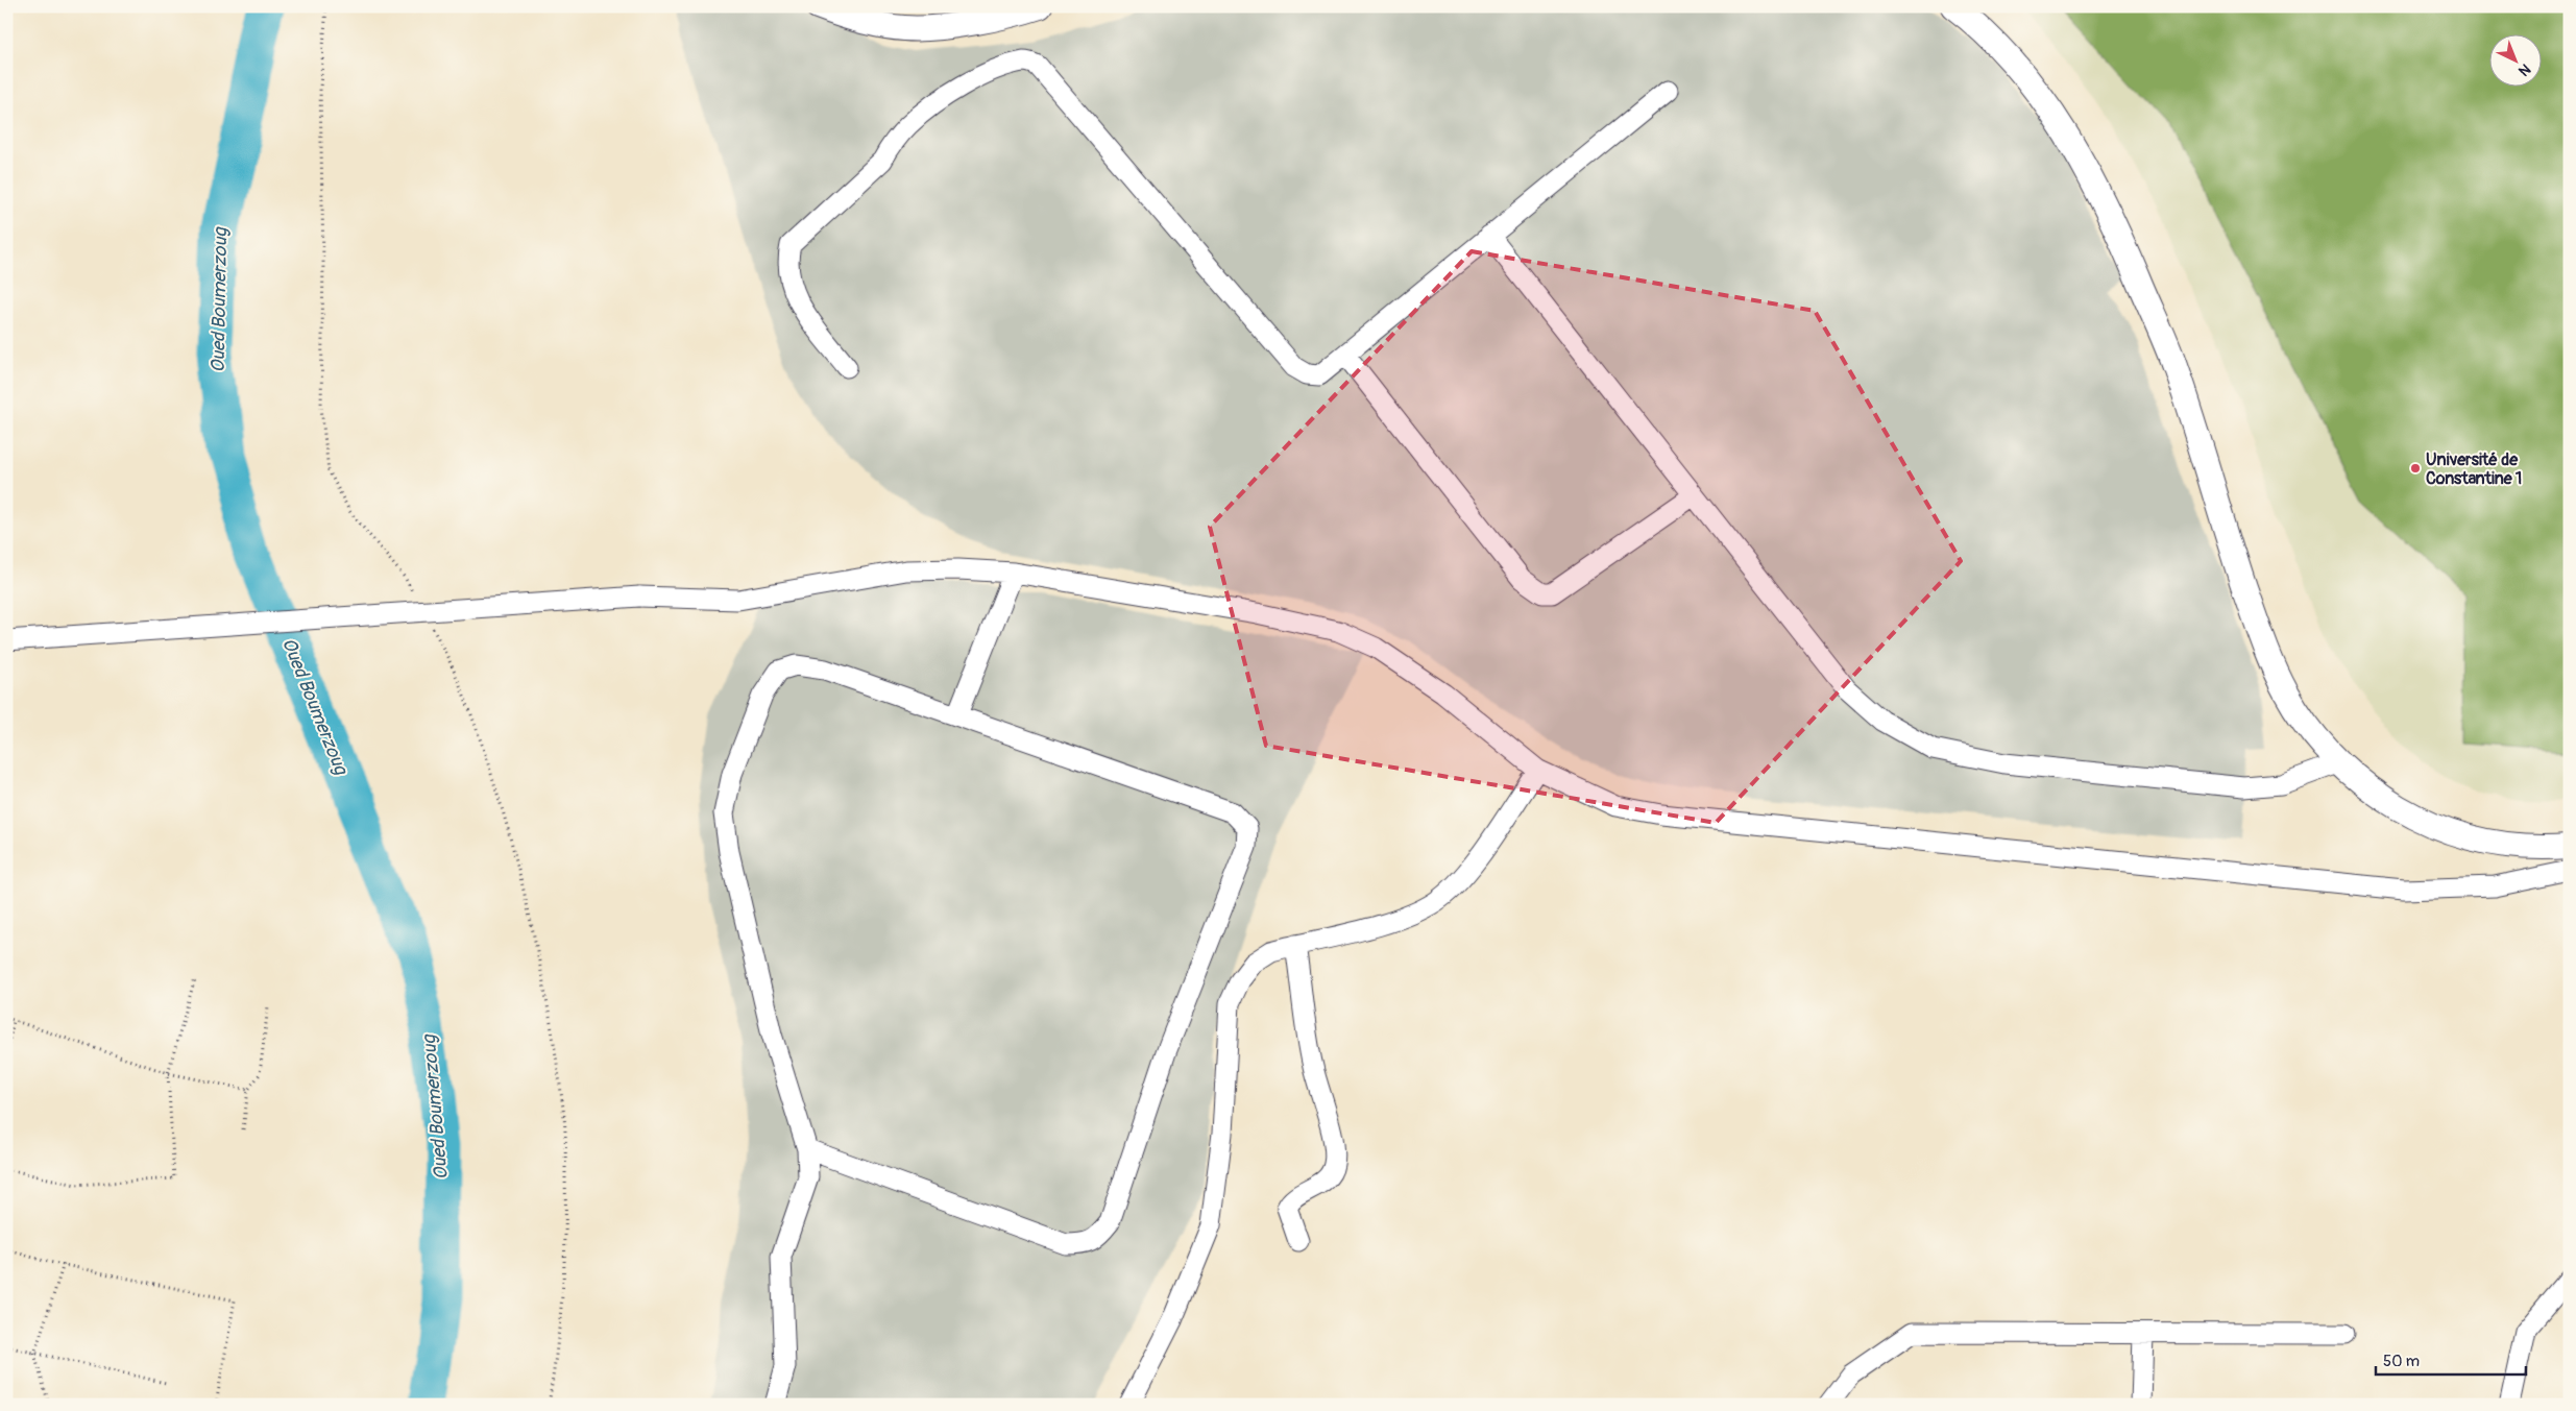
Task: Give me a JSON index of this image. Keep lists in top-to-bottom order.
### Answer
{
  "water": ["Oued Boumerzoug"],
  "places": ["Université de Constantine 1"],
  "scale_bar": "50 m",
  "north": "bottom right"
}
